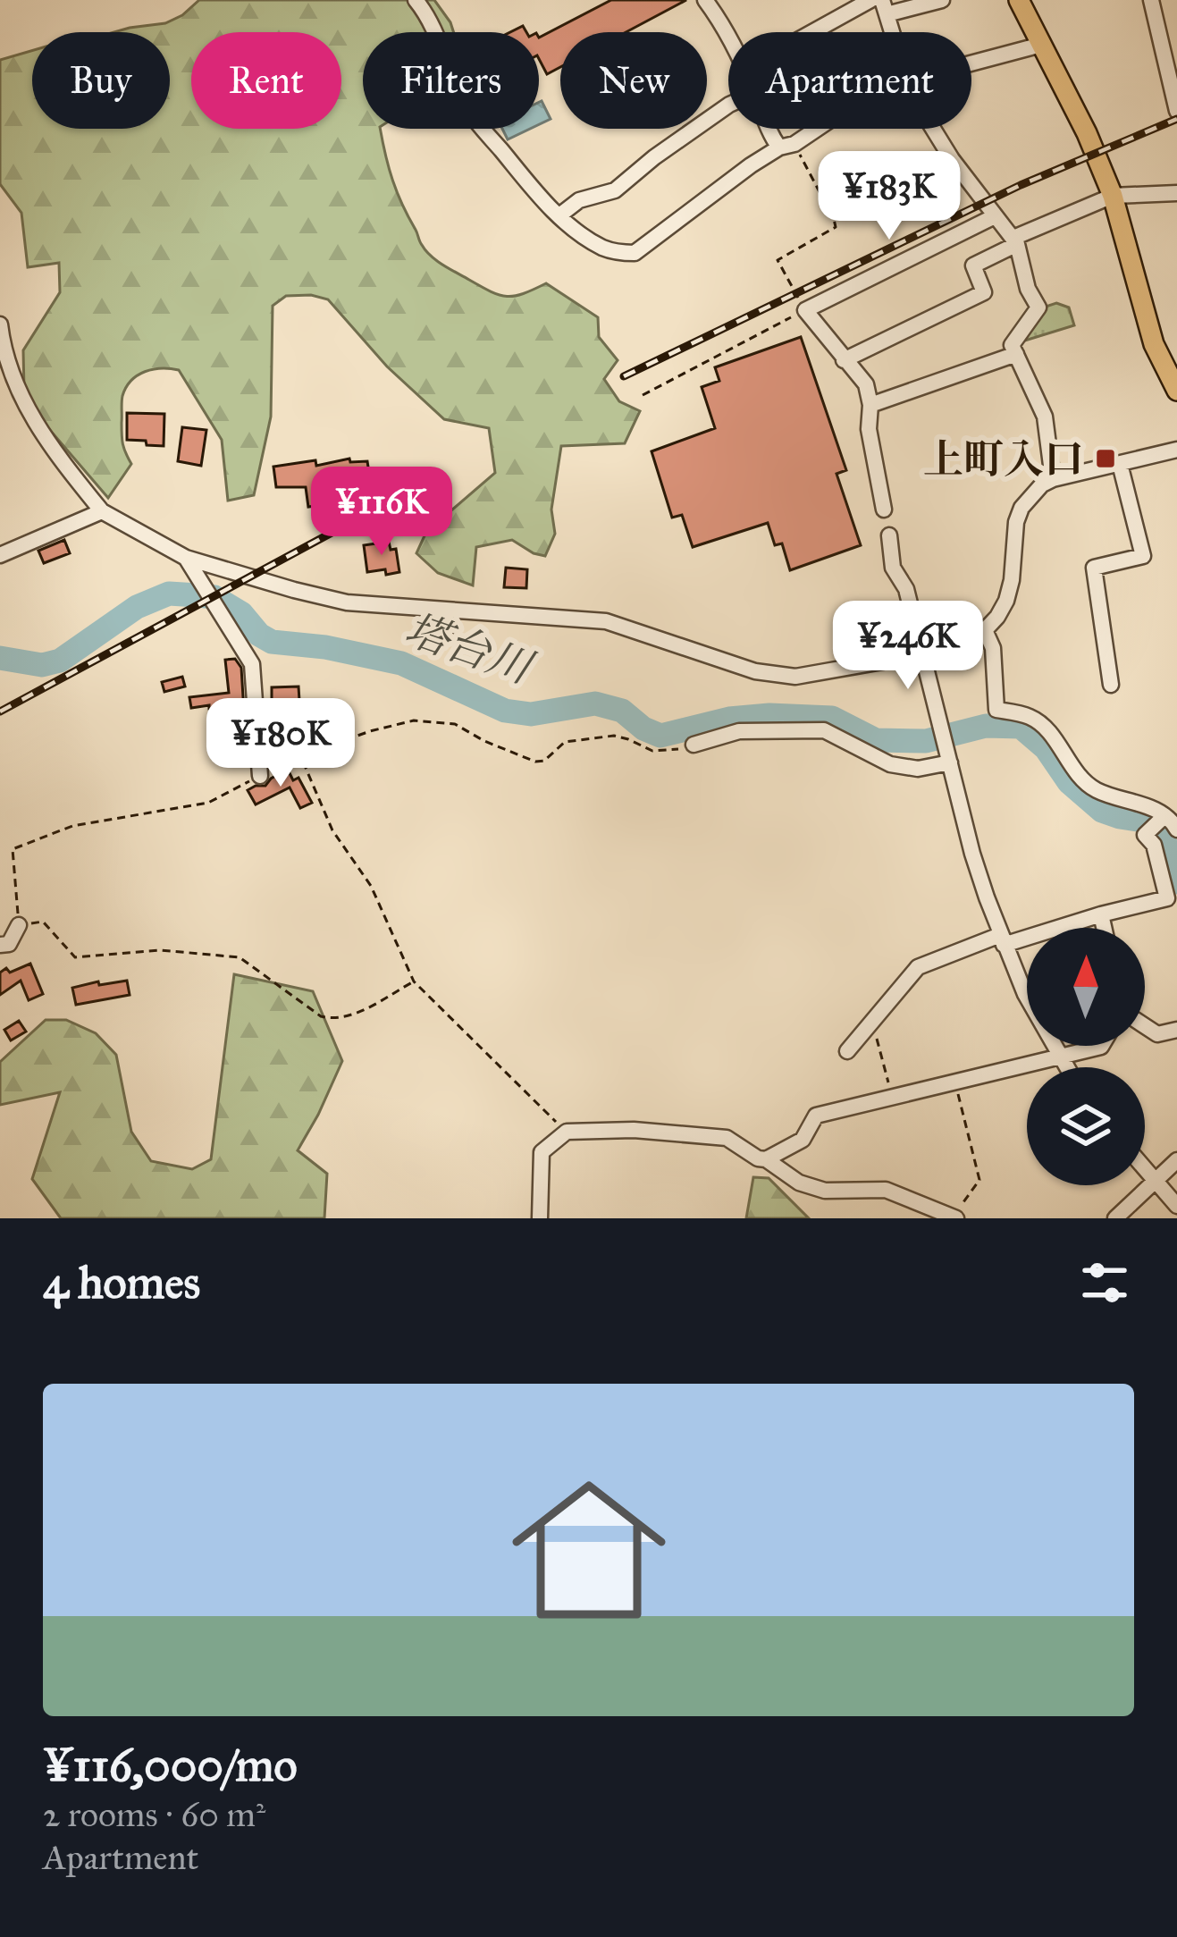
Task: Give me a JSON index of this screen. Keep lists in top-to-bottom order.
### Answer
{
  "water": ["塔台川"],
  "places": {
    "transit": ["上町入口"]
  },
  "north": "top",
  "page": {
    "chip": [
      "Buy",
      "Rent",
      "Filters",
      "New",
      "Apartment"
    ],
    "price": [
      "¥183K",
      "¥116K",
      "¥246K",
      "¥180K"
    ],
    "heading": "4 homes",
    "list": [
      {
        "name": "¥116,000/mo",
        "note": "2 rooms · 60 m² · Apartment"
      }
    ]
  }
}
